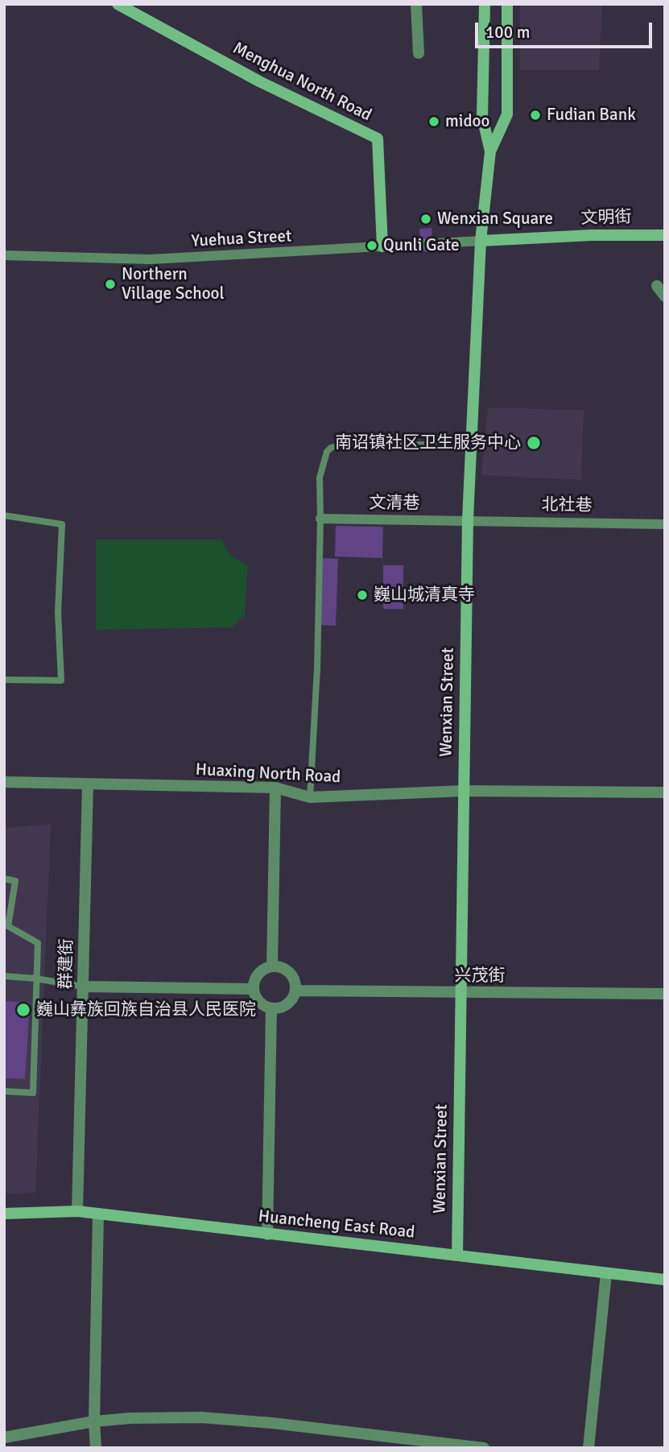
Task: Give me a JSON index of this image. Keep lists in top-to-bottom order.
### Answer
{
  "streets": {
    "main road": [
      "Menghua North Road",
      "文明街",
      "Wenxian Street",
      "Huancheng East Road"
    ],
    "street": [
      "Yuehua Street",
      "文清巷",
      "北社巷",
      "Huaxing North Road",
      "群建街",
      "兴茂街"
    ]
  },
  "crossings": [
    ["Menghua North Road", "Yuehua Street"],
    ["文明街", "Yuehua Street"],
    ["文明街", "Wenxian Street"],
    ["Yuehua Street", "Wenxian Street"],
    ["文清巷", "北社巷"],
    ["文清巷", "Wenxian Street"],
    ["北社巷", "Wenxian Street"],
    ["Wenxian Street", "Huaxing North Road"],
    ["Wenxian Street", "兴茂街"],
    ["Wenxian Street", "Huancheng East Road"],
    ["Huaxing North Road", "群建街"],
    ["群建街", "Huancheng East Road"]
  ],
  "places": [
    "Fudian Bank",
    "midoo",
    "Wenxian Square",
    "Qunli Gate",
    "Northern Village School",
    "南诏镇社区卫生服务中心",
    "巍山城清真寺",
    "巍山彝族回族自治县人民医院"
  ],
  "scale_bar": "100 m"
}
